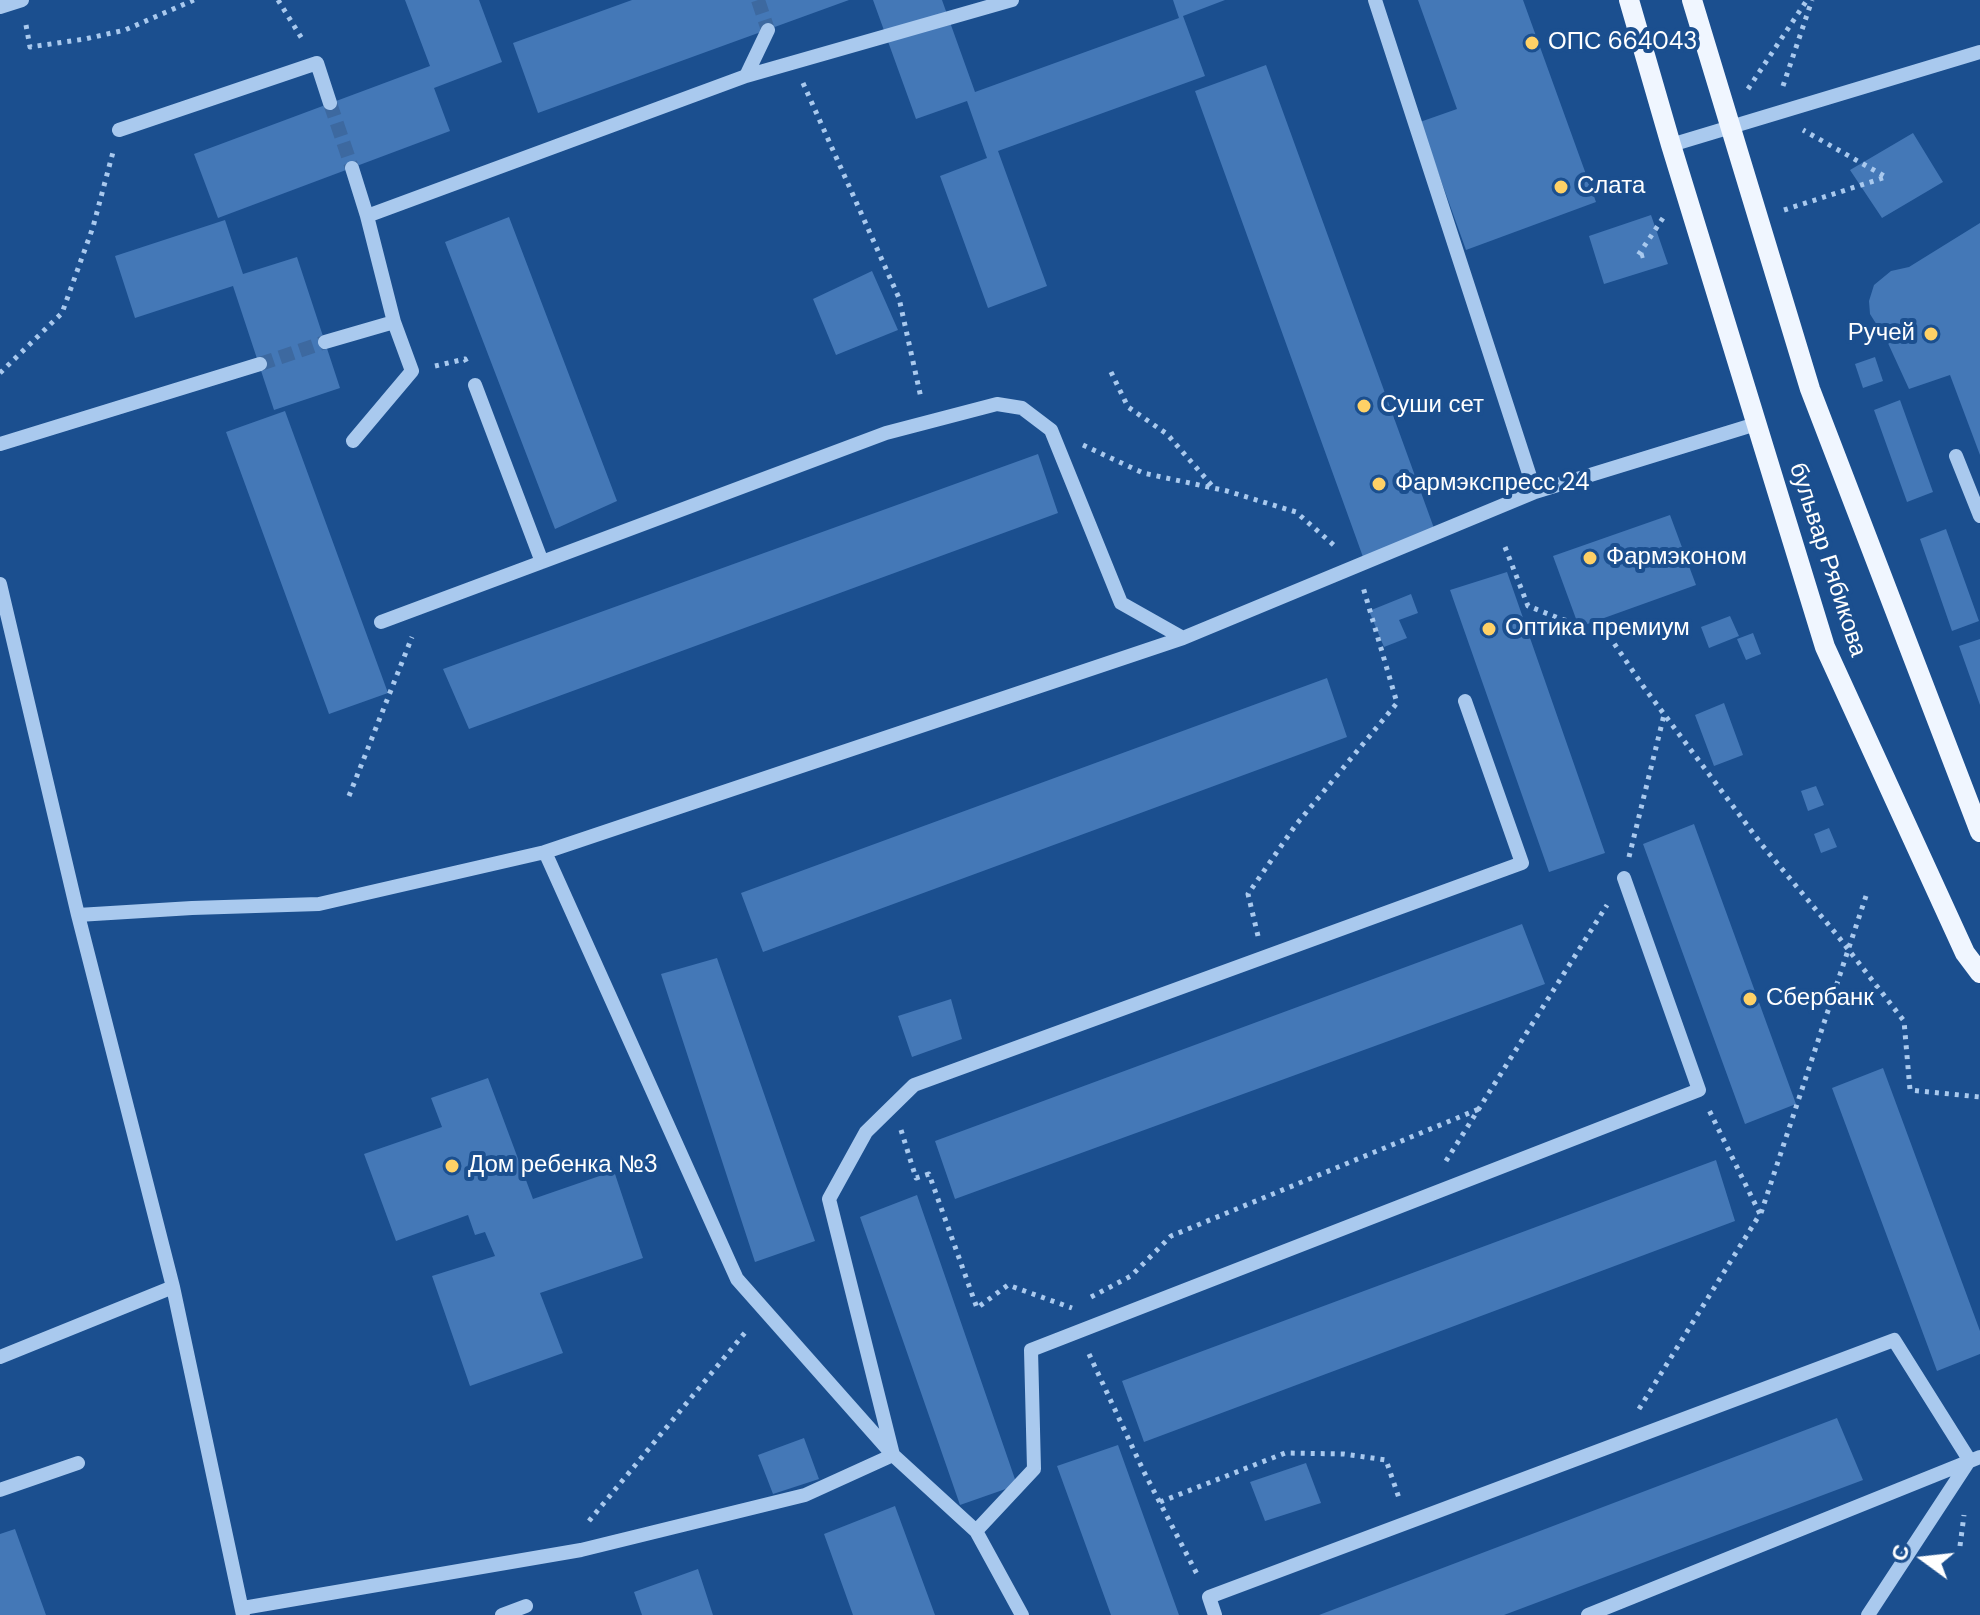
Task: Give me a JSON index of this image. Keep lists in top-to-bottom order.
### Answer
{
  "streets": {
    "main road": ["бульвар Рябикова"]
  },
  "places": [
    "ОПС 664043",
    "Слата",
    "Ручей",
    "Суши сет",
    "Фармэкспресс 24",
    "Фармэконом",
    "Оптика премиум",
    "Сбербанк",
    "Дом ребенка №3"
  ],
  "north": "left"
}
